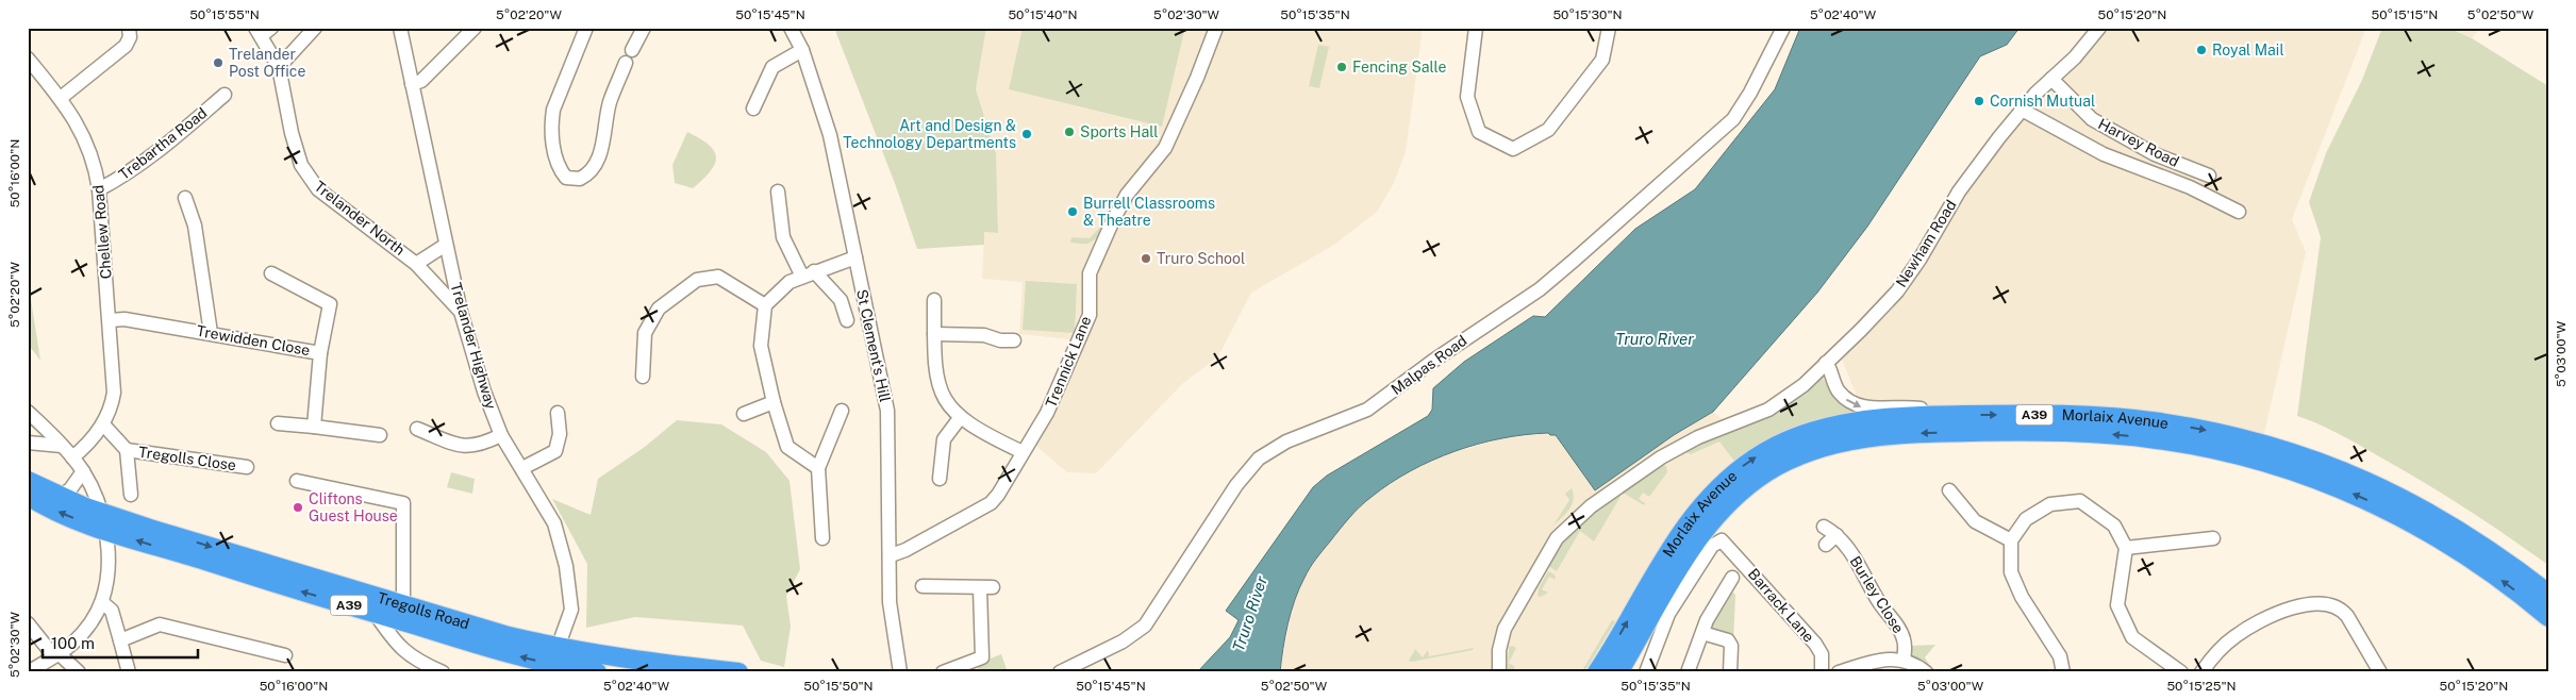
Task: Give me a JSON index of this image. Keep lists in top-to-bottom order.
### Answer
{
  "streets": {
    "highway": ["A39", "Morlaix Avenue", "Tregolls Road"],
    "street": [
      "Harvey Road",
      "Trebartha Road",
      "Trelander North",
      "Chellew Road",
      "Newham Road",
      "Trewidden Close",
      "Trelander Highway",
      "St Clement's Hill",
      "Trennick Lane",
      "Malpas Road",
      "Tregolls Close",
      "Burley Close",
      "Barrack Lane"
    ]
  },
  "crossings": [
    ["Harvey Road", "Newham Road"],
    ["Trebartha Road", "Chellew Road"],
    ["Trelander North", "Trelander Highway"],
    ["Chellew Road", "Trewidden Close"],
    ["Trelander Highway", "A39"],
    ["Trelander Highway", "Tregolls Road"],
    ["St Clement's Hill", "Trennick Lane"],
    ["A39", "Tregolls Road"]
  ],
  "water": ["Truro River"],
  "places": [
    "Royal Mail",
    "Trelander Post Office",
    "Fencing Salle",
    "Cornish Mutual",
    "Sports Hall",
    "Art and Design & Technology Departments",
    "Burrell Classrooms & Theatre",
    "Truro School",
    "Cliftons Guest House"
  ],
  "scale_bar": "100 m",
  "coordinates": [
    "50°15'55\"N",
    "5°02'20\"W",
    "50°15'45\"N",
    "50°15'40\"N",
    "5°02'30\"W",
    "50°15'35\"N",
    "50°15'30\"N",
    "5°02'40\"W",
    "50°15'20\"N",
    "50°15'15\"N",
    "5°02'50\"W",
    "50°16'00\"N",
    "5°03'00\"W",
    "50°15'50\"N",
    "50°15'25\"N"
  ]
}
